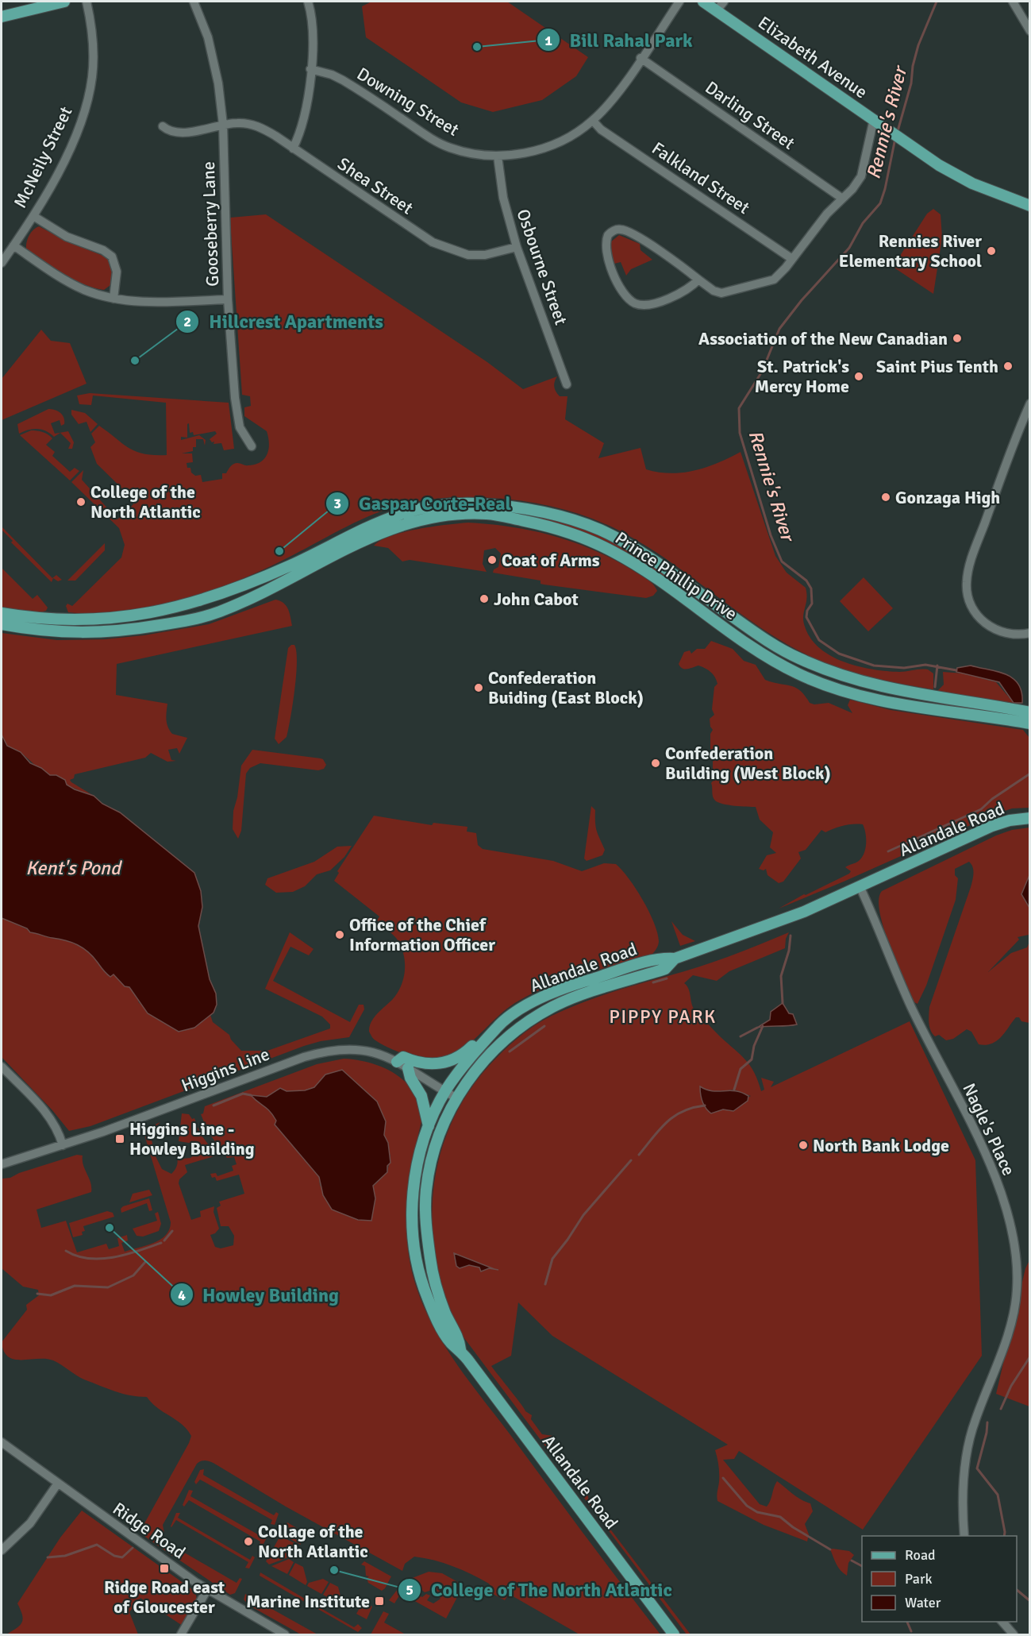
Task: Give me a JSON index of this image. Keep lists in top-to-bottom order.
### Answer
{
  "streets": {
    "main road": ["Elizabeth Avenue", "Prince Phillip Drive", "Allandale Road"],
    "street": [
      "Downing Street",
      "Darling Street",
      "McNeily Street",
      "Falkland Street",
      "Shea Street",
      "Gooseberry Lane",
      "Osbourne Street",
      "Higgins Line",
      "Nagle's Place",
      "Ridge Road"
    ]
  },
  "crossings": [
    ["Downing Street", "Darling Street"],
    ["Downing Street", "Falkland Street"],
    ["Downing Street", "Osbourne Street"],
    ["Shea Street", "Gooseberry Lane"],
    ["Shea Street", "Osbourne Street"],
    ["Allandale Road", "Higgins Line"],
    ["Allandale Road", "Nagle's Place"]
  ],
  "districts": ["PIPPY PARK"],
  "water": ["Rennie's River", "Kent's Pond"],
  "places": {
    "other": [
      "Bill Rahal Park",
      "Rennies River Elementary School",
      "Association of the New Canadian",
      "Hillcrest Apartments",
      "Saint Pius Tenth",
      "St. Patrick's Mercy Home",
      "Gonzaga High",
      "College of the North Atlantic",
      "Gaspar Corte-Real",
      "Coat of Arms",
      "John Cabot",
      "Confederation Buiding (East Block)",
      "Confederation Building (West Block)",
      "Office of the Chief Information Officer",
      "North Bank Lodge",
      "Howley Building",
      "Collage of the North Atlantic",
      "College of The North Atlantic"
    ],
    "transit": ["Higgins Line - Howley Building", "Ridge Road east of Gloucester", "Marine Institute"]
  },
  "legend": ["Road", "Park", "Water"]
}
